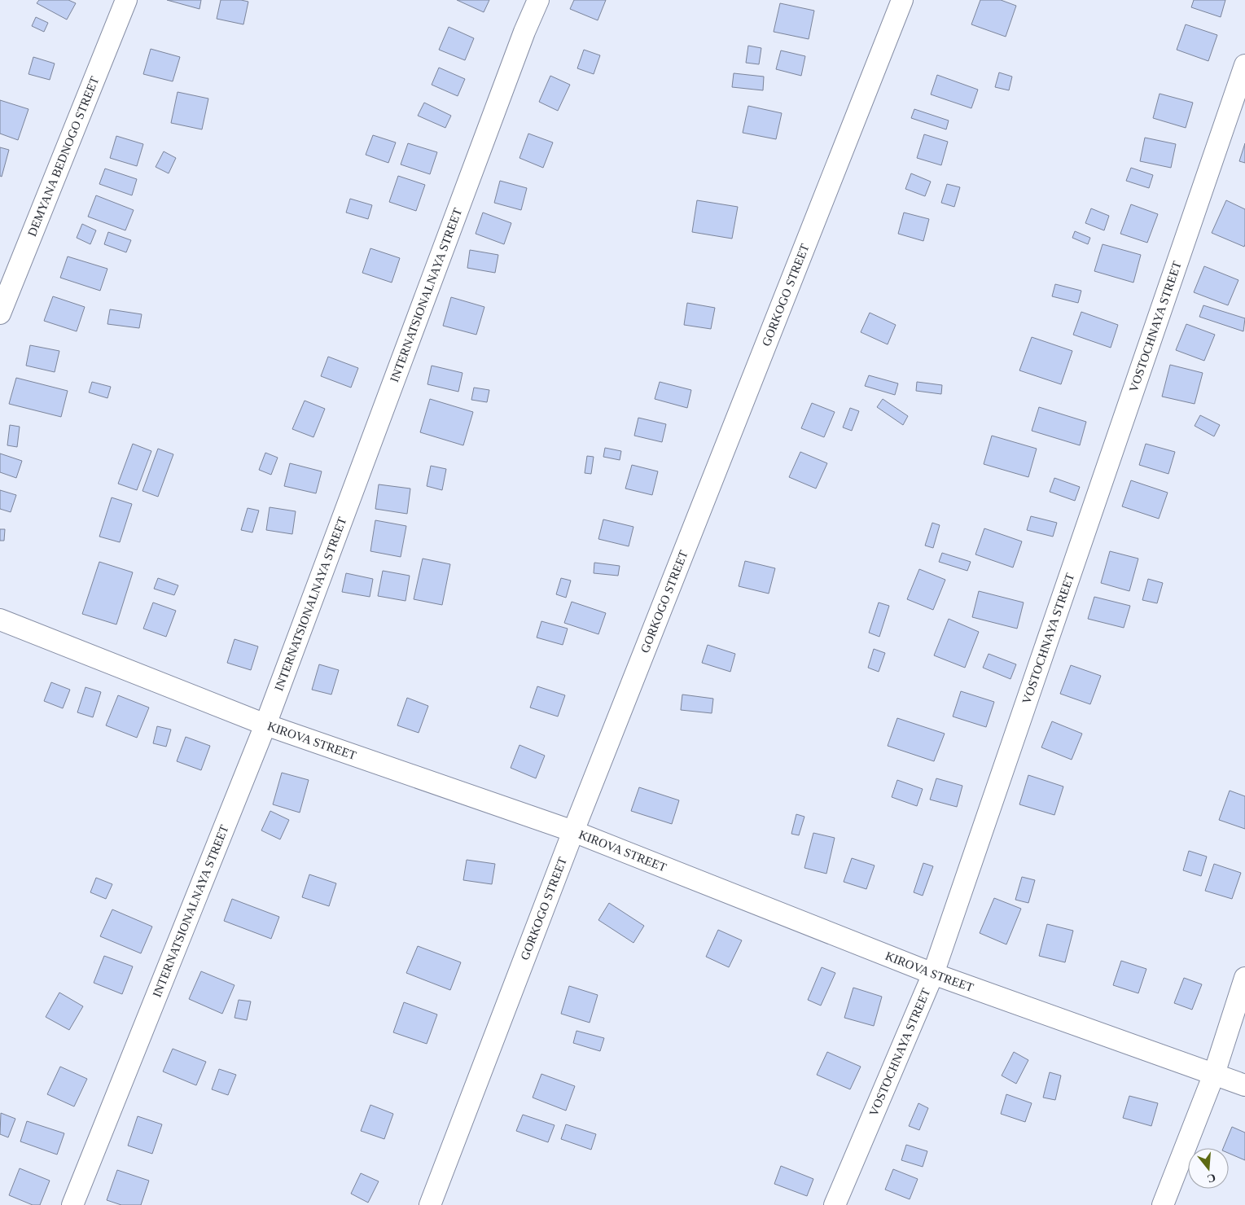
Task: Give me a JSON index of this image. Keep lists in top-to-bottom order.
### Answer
{
  "streets": {
    "street": [
      "DEMYANA BEDNOGO STREET",
      "GORKOGO STREET",
      "INTERNATSIONALNAYA STREET",
      "VOSTOCHNAYA STREET",
      "KIROVA STREET"
    ]
  },
  "crossings": [
    ["GORKOGO STREET", "KIROVA STREET"],
    ["INTERNATSIONALNAYA STREET", "KIROVA STREET"],
    ["VOSTOCHNAYA STREET", "KIROVA STREET"]
  ],
  "north": "bottom"
}
